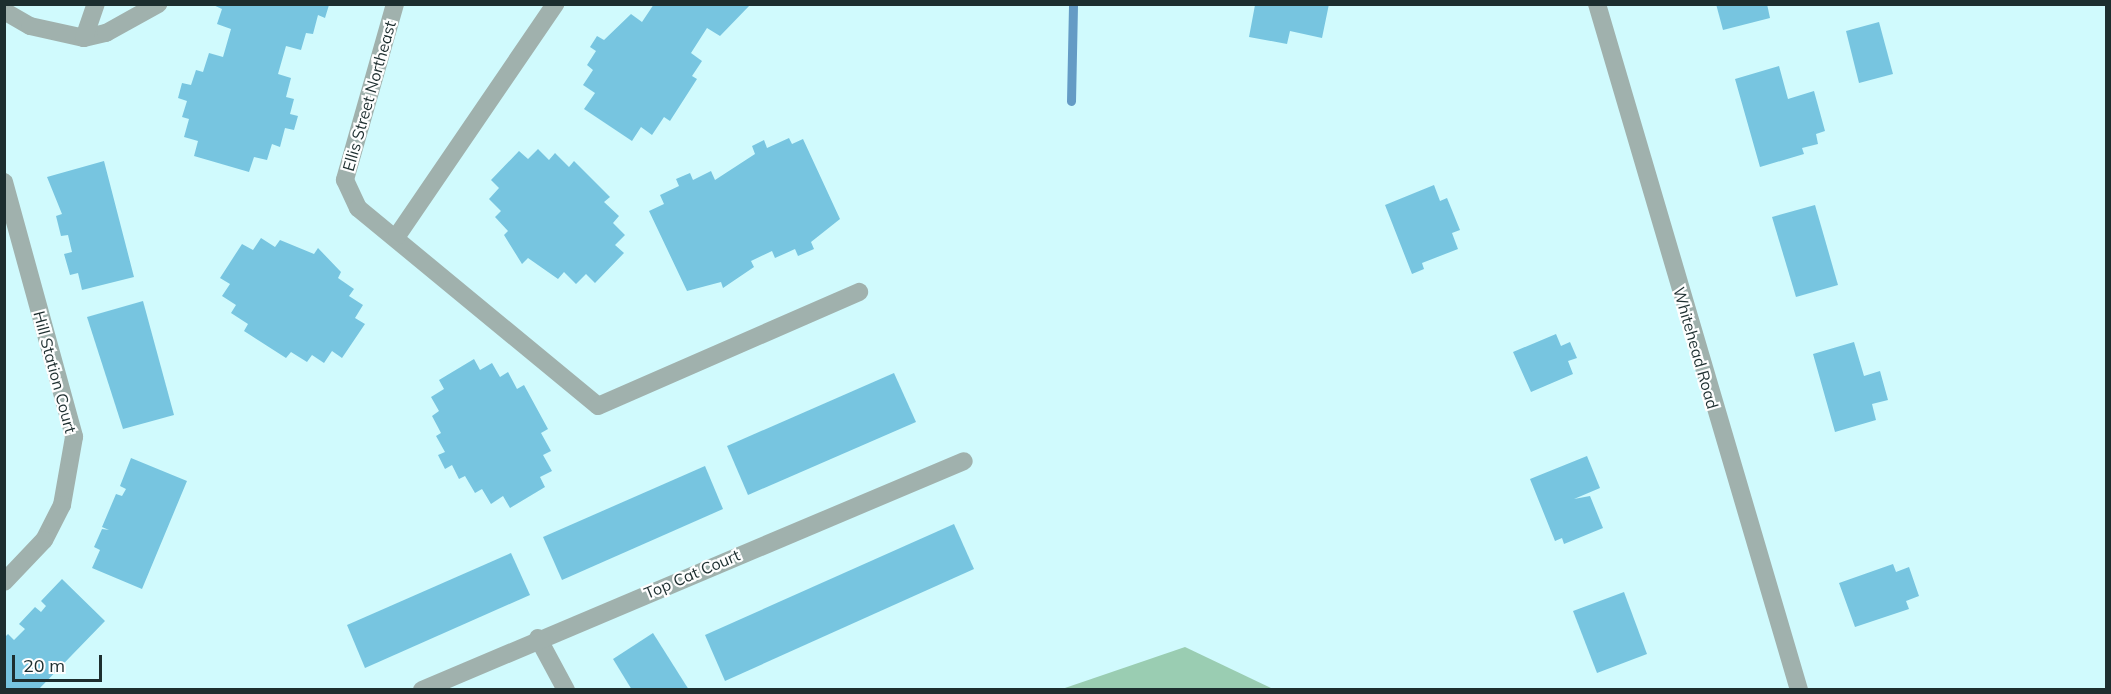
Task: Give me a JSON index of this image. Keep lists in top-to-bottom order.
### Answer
{
  "streets": {
    "street": [
      "Ellis Street Northeast",
      "Whitehead Road",
      "Hill Station Court",
      "Top Cat Court"
    ]
  },
  "scale_bar": "20 m"
}
